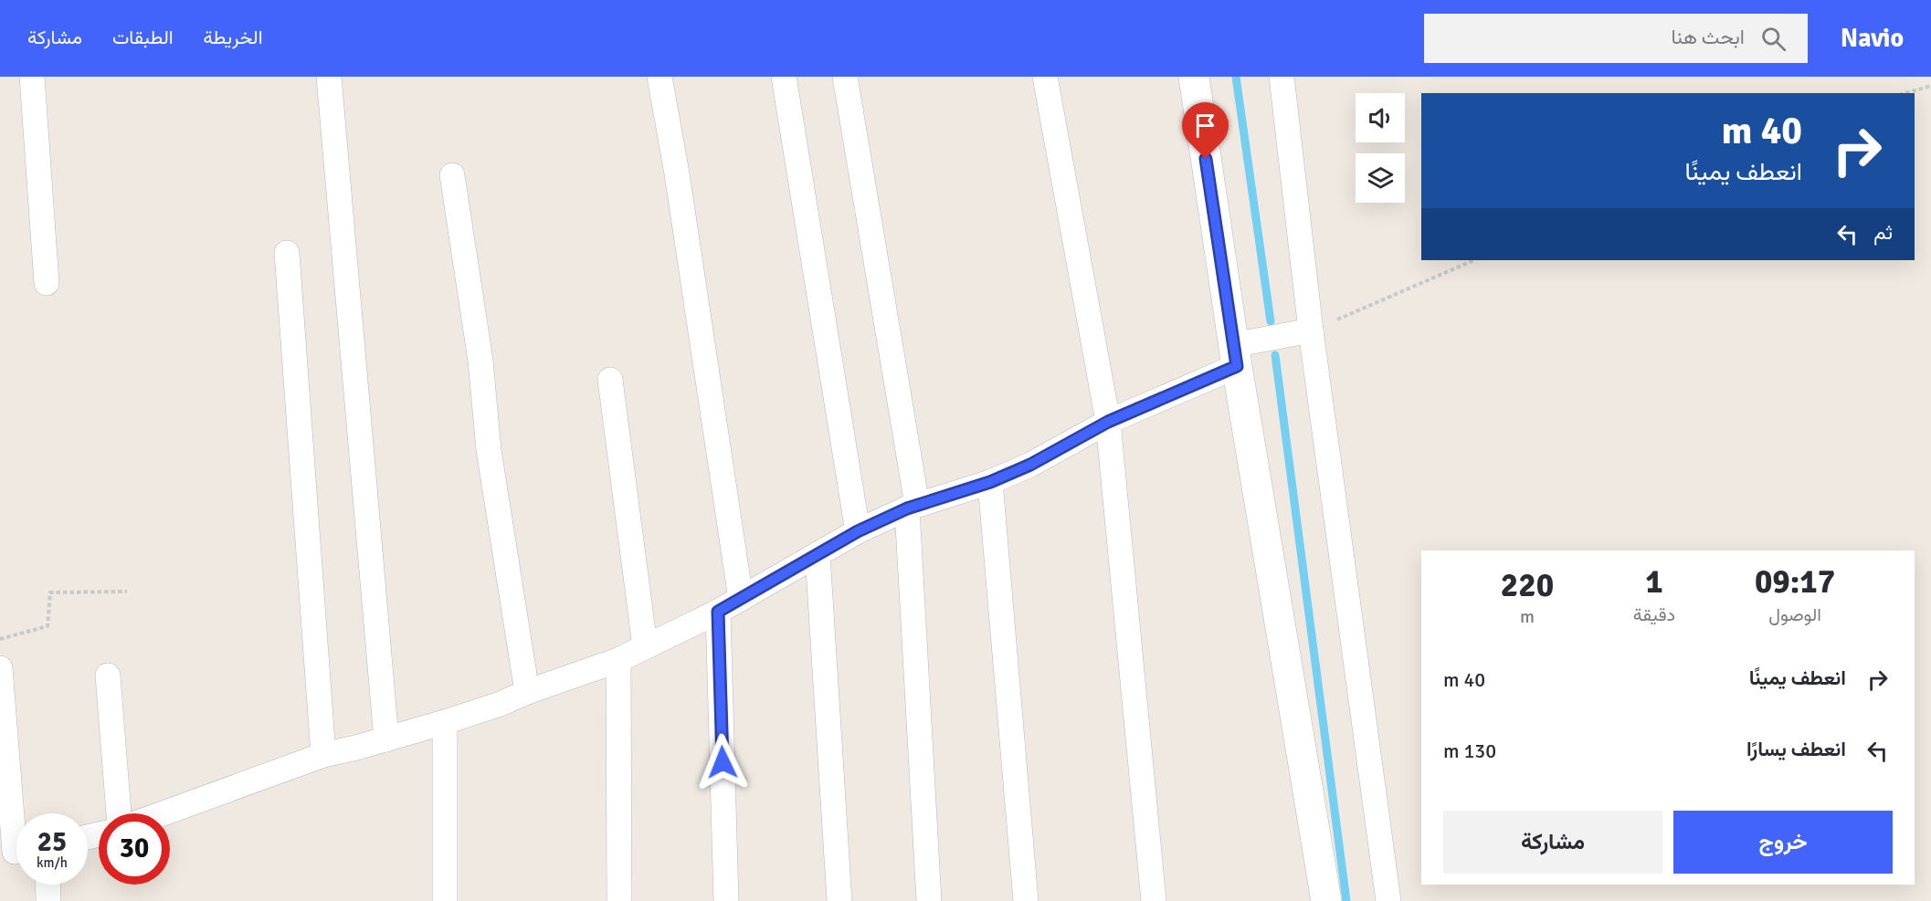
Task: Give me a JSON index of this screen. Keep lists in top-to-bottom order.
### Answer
{
  "page": {
    "header": "Navio",
    "search": "ابحث هنا",
    "nav": ["الخريطة", "الطبقات", "مشاركة"],
    "turn": ["40 m", "انعطف يمينًا"],
    "then": "ثم",
    "eta": [
      "09:17",
      "الوصول",
      "1",
      "دقيقة",
      "220",
      "m"
    ],
    "list": [
      {
        "name": "انعطف يمينًا",
        "value": "40 m"
      },
      {
        "name": "انعطف يسارًا",
        "value": "130 m"
      }
    ],
    "buttons": ["خروج", "مشاركة"],
    "speed": "25 km/h",
    "limit": "30"
  }
}
